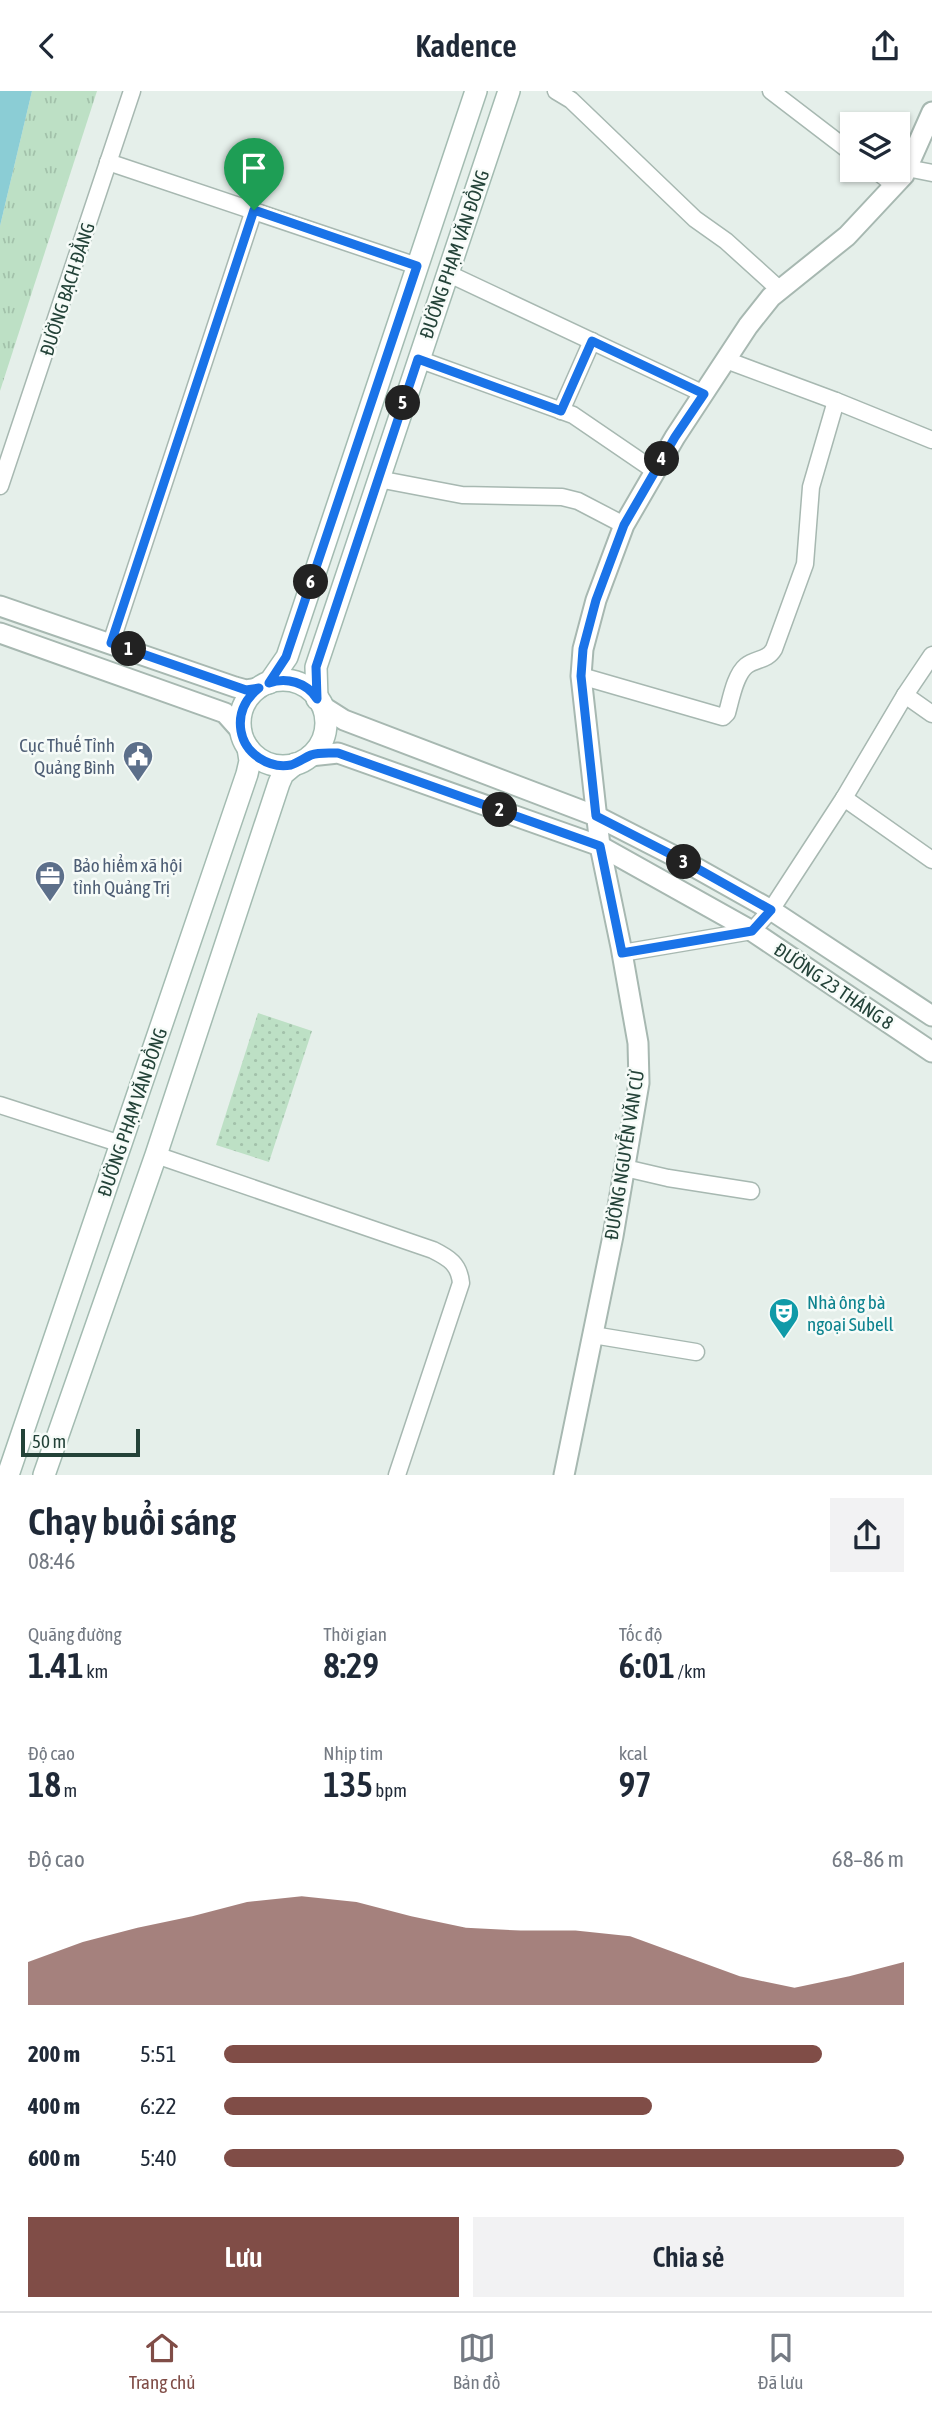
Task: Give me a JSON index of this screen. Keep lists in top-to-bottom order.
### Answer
{
  "streets": {
    "main road": ["ĐƯỜNG PHẠM VĂN ĐỒNG"],
    "street": ["ĐƯỜNG BẠCH ĐẰNG", "ĐƯỜNG 23 THÁNG 8", "ĐƯỜNG NGUYỄN VĂN CỪ"]
  },
  "crossings": [
    ["ĐƯỜNG PHẠM VĂN ĐỒNG", "ĐƯỜNG 23 THÁNG 8"],
    ["ĐƯỜNG 23 THÁNG 8", "ĐƯỜNG NGUYỄN VĂN CỪ"]
  ],
  "places": {
    "public building": ["Cục Thuế Tỉnh Quảng Bình"],
    "office": ["Bảo hiểm xã hội tỉnh Quảng Trị"],
    "theatre": ["Nhà ông bà ngoại Subell"]
  },
  "scale_bar": "50 m",
  "page": {
    "header": "Kadence",
    "pins": [
      "5",
      "4",
      "6",
      "1",
      "2",
      "3"
    ],
    "scale": "50 m",
    "heading": ["Chạy buổi sáng", "08:46"],
    "stats": [
      ["Quãng đường", "1.41 km"],
      ["Thời gian", "8:29"],
      ["Tốc độ", "6:01 /km"],
      ["Độ cao", "18 m"],
      ["Nhịp tim", "135 bpm"],
      ["kcal", "97"]
    ],
    "chart": ["Độ cao", "68–86 m"],
    "list": [
      {
        "name": "200 m",
        "note": "5:51"
      },
      {
        "name": "400 m",
        "note": "6:22"
      },
      {
        "name": "600 m",
        "note": "5:40"
      }
    ],
    "buttons": ["Lưu", "Chia sẻ"],
    "tabs": ["Trang chủ", "Bản đồ", "Đã lưu"]
  }
}
